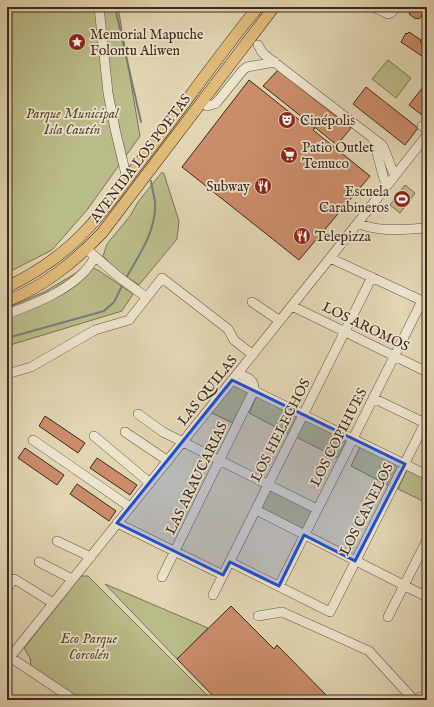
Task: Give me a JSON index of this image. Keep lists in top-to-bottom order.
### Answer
{
  "streets": {
    "main road": ["AVENIDA LOS POETAS"],
    "street": [
      "LOS AROMOS",
      "LAS QUILAS",
      "LOS HELECHOS",
      "LOS COPIHUES",
      "LAS ARAUCARIAS",
      "LOS CANELOS"
    ]
  },
  "crossings": [
    ["LOS AROMOS", "LAS QUILAS"],
    ["LOS AROMOS", "LOS HELECHOS"],
    ["LOS AROMOS", "LOS COPIHUES"],
    ["LOS COPIHUES", "LOS CANELOS"]
  ],
  "parks": ["Parque Municipal Isla Cautín", "Eco Parque Corcolén"],
  "places": {
    "place": ["Memorial Mapuche Folontu Aliwen"],
    "theatre": ["Cinépolis"],
    "supermarket": ["Patio Outlet Temuco"],
    "restaurant": ["Subway", "Telepizza"],
    "sports": ["Escuela Carabineros"]
  }
}
